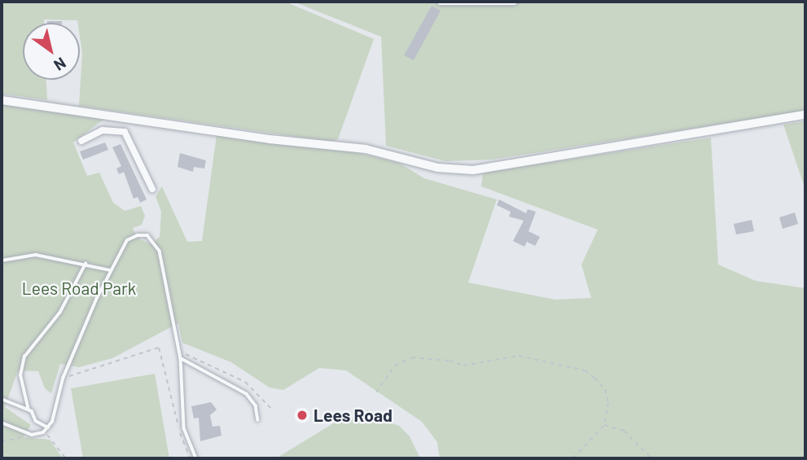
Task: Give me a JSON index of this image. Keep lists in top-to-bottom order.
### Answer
{
  "parks": ["Lees Road Park"],
  "places": ["Lees Road"],
  "north": "bottom right"
}
